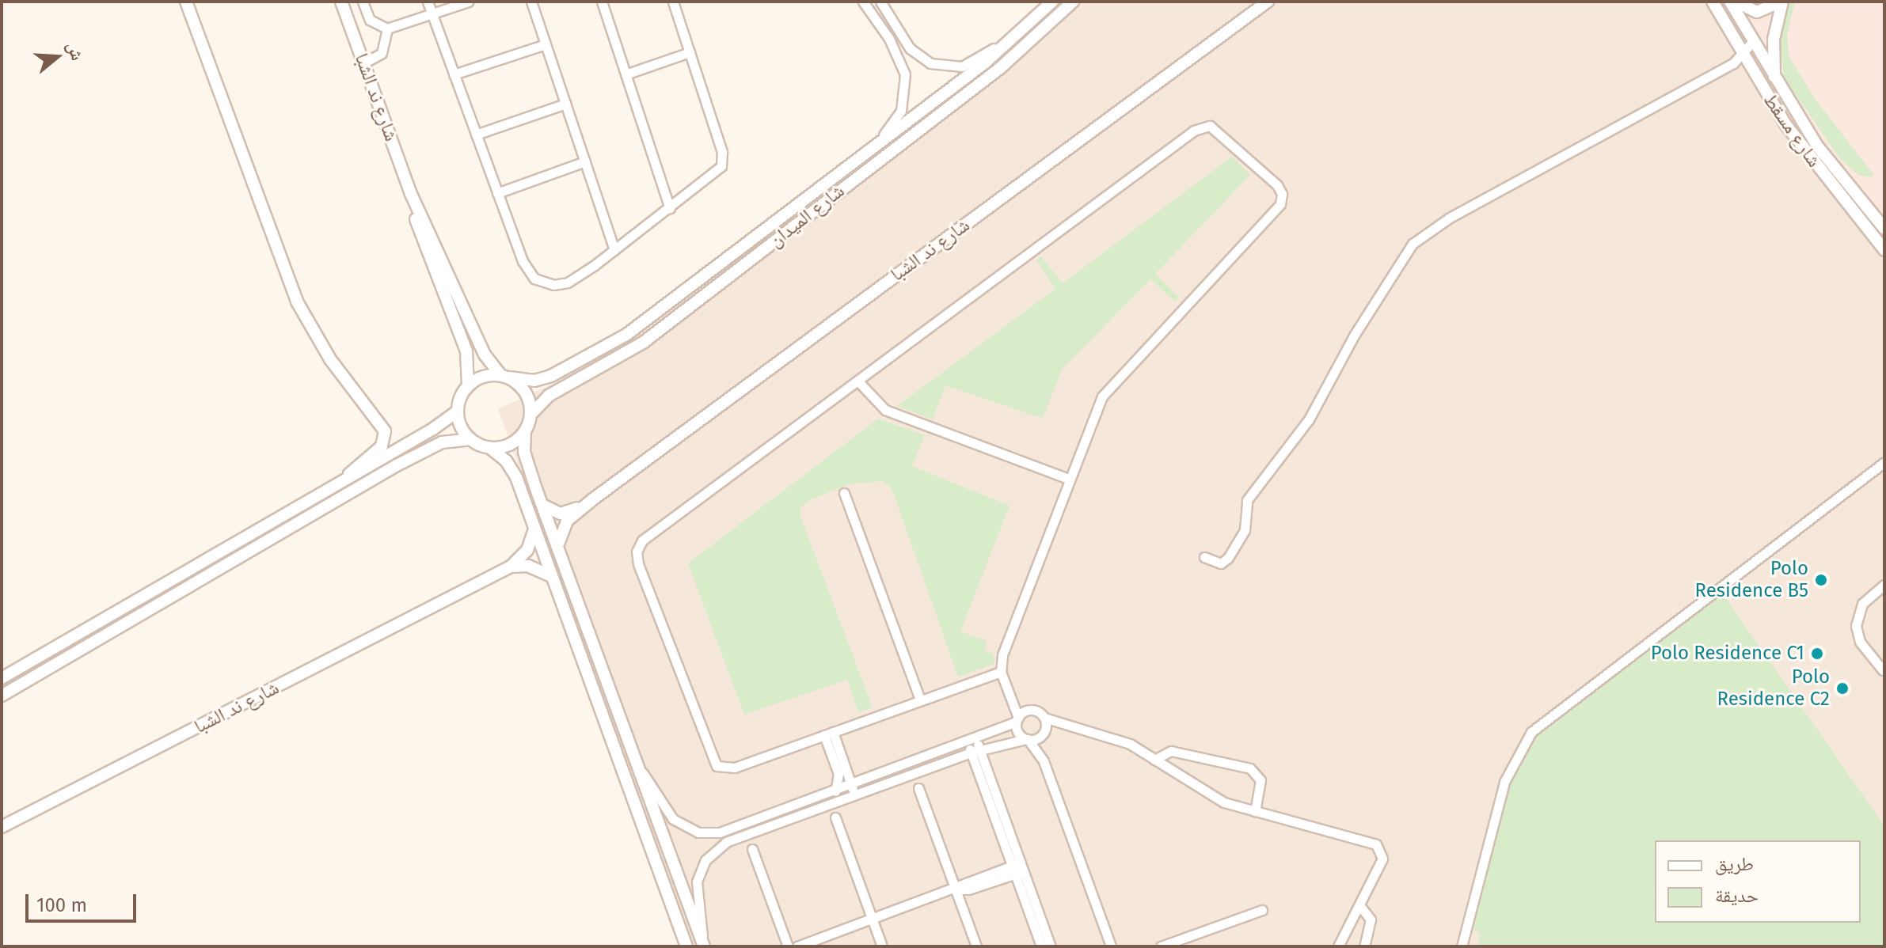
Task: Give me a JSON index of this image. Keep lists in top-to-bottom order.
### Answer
{
  "streets": {
    "street": ["شارع ند الشبا", "شارع مسقط", "شارع الميدان"]
  },
  "crossings": [
    ["شارع ند الشبا", "شارع الميدان"]
  ],
  "places": ["Polo Residence B5", "Polo Residence C1", "Polo Residence C2"],
  "legend": ["طريق", "حديقة"],
  "scale_bar": "100 m",
  "north": "right"
}
